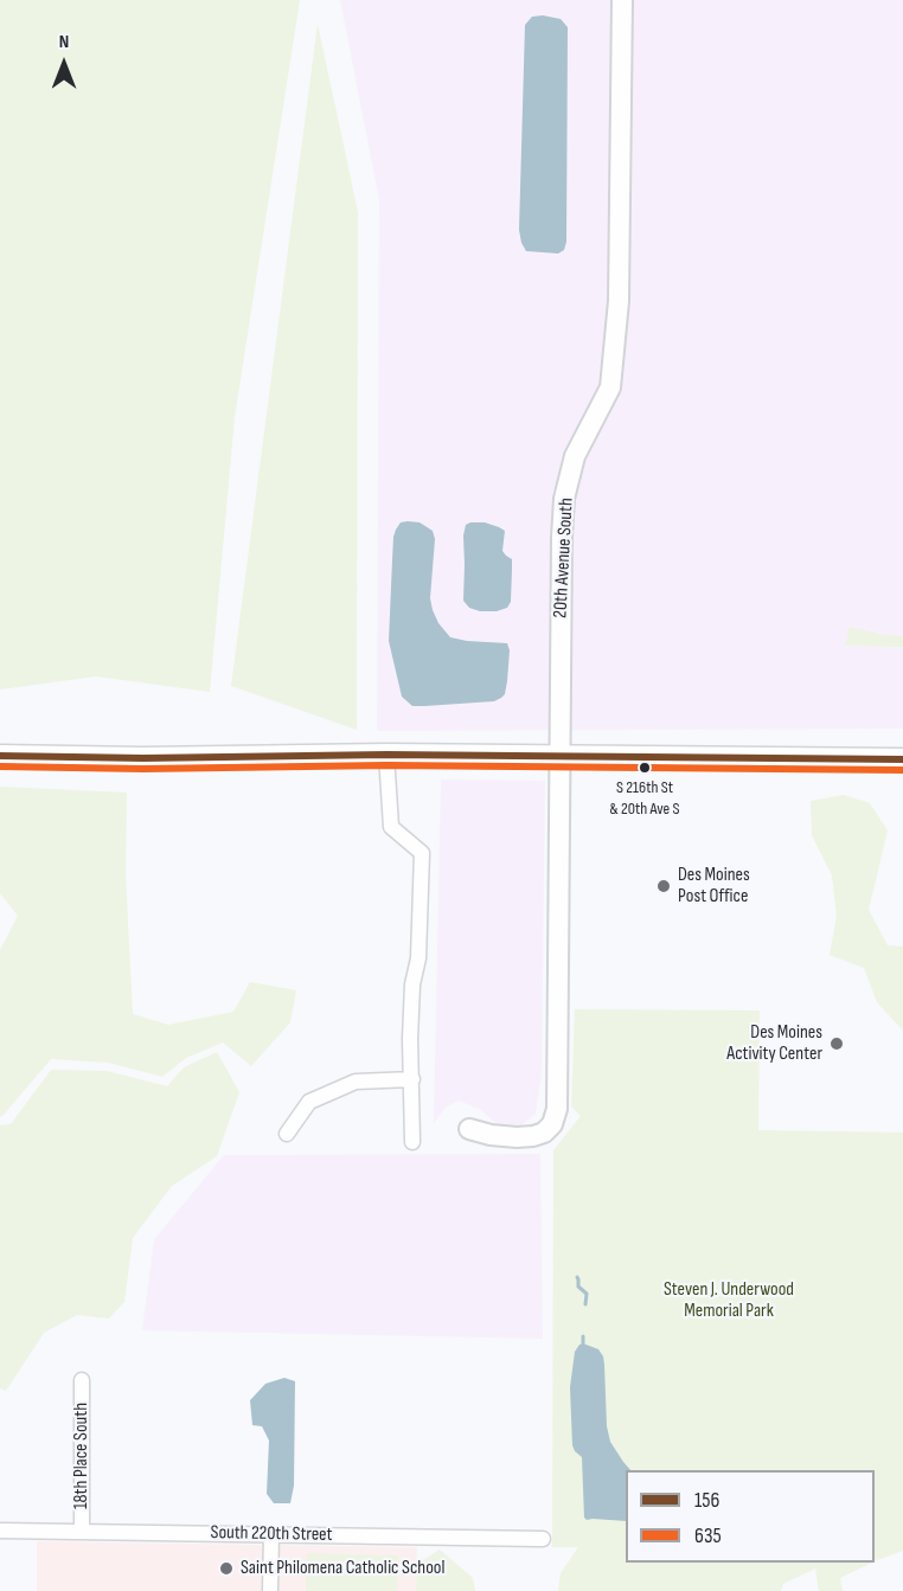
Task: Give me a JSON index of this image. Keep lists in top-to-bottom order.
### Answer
{
  "streets": {
    "street": ["20th Avenue South", "18th Place South", "South 220th Street"]
  },
  "crossings": [
    ["18th Place South", "South 220th Street"]
  ],
  "parks": ["Steven J. Underwood Memorial Park"],
  "places": [
    "S 216th St & 20th Ave S",
    "Des Moines Post Office",
    "Des Moines Activity Center",
    "Saint Philomena Catholic School"
  ],
  "lines": ["transit line 156", "transit line 635"],
  "legend": ["156", "635"],
  "north": "top"
}
